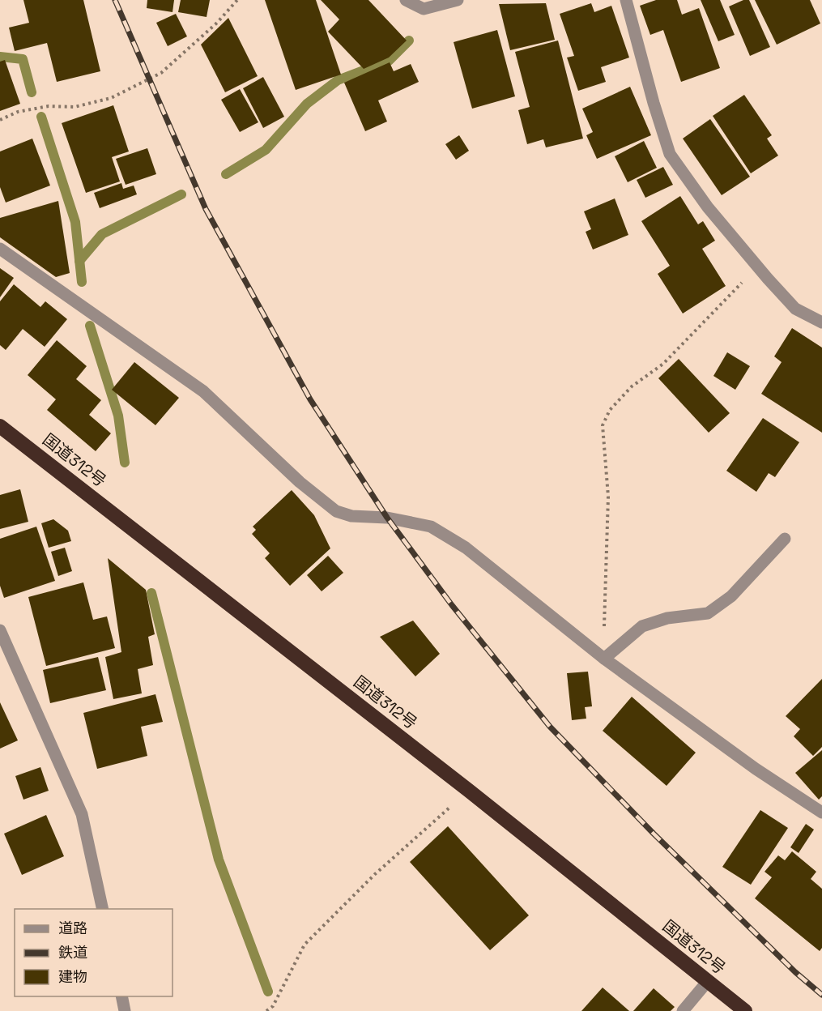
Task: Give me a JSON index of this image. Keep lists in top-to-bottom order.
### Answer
{
  "streets": {
    "highway": ["国道312号"]
  },
  "legend": ["道路", "鉄道", "建物"]
}
